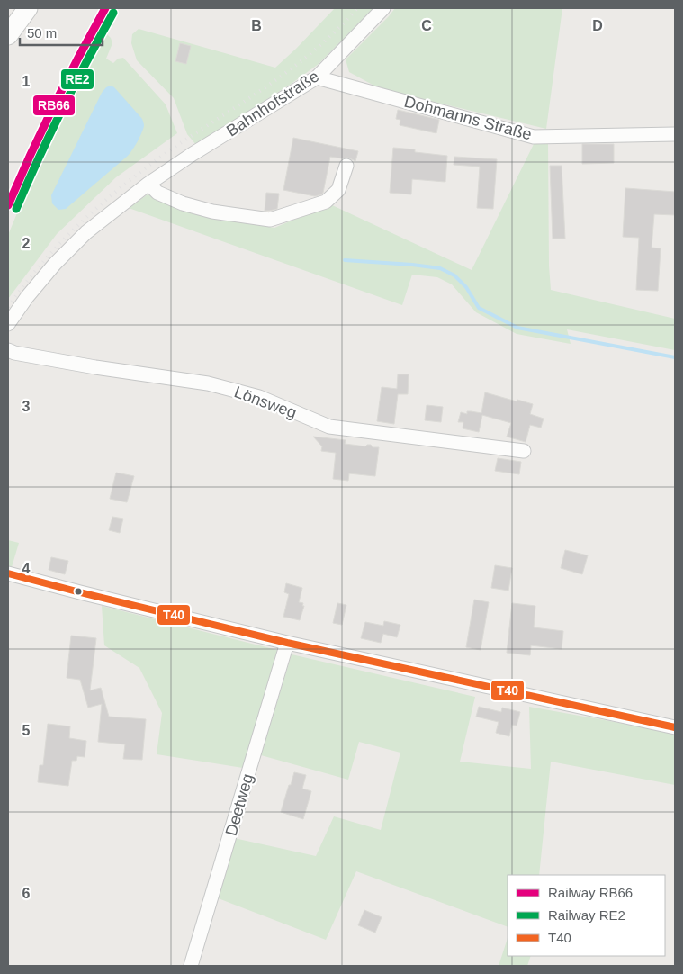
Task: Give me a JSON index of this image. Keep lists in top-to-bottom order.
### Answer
{
  "streets": {
    "street": [
      "Bahnhofstraße",
      "Dohmanns Straße",
      "Lönsweg",
      "Deetweg"
    ]
  },
  "crossings": [
    ["Bahnhofstraße", "Dohmanns Straße"]
  ],
  "lines": ["rail line RB66", "rail line RE2", "transit line T40"],
  "legend": ["Railway RB66", "Railway RE2", "T40"],
  "scale_bar": "50 m",
  "grid": {
    "columns": ["B", "C", "D"],
    "rows": [
      "1",
      "2",
      "3",
      "4",
      "5",
      "6"
    ]
  }
}
